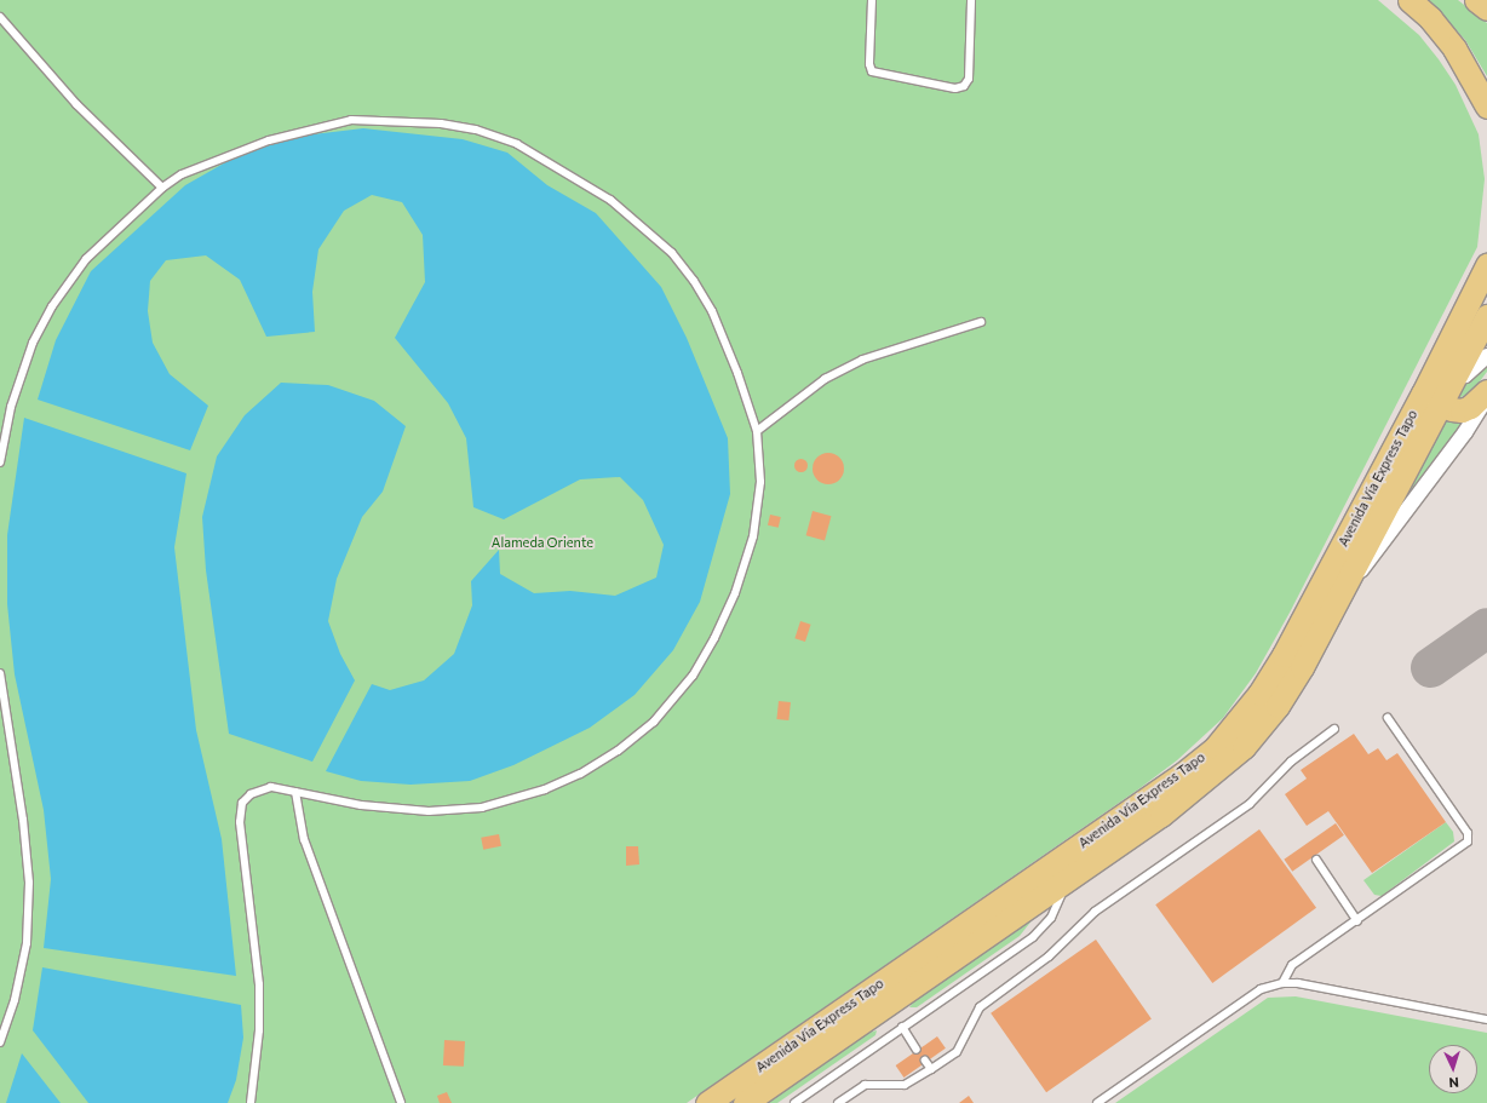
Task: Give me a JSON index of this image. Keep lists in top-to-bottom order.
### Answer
{
  "streets": {
    "main road": ["Avenida Vía Express Tapo"]
  },
  "parks": ["Alameda Oriente"],
  "north": "bottom"
}
